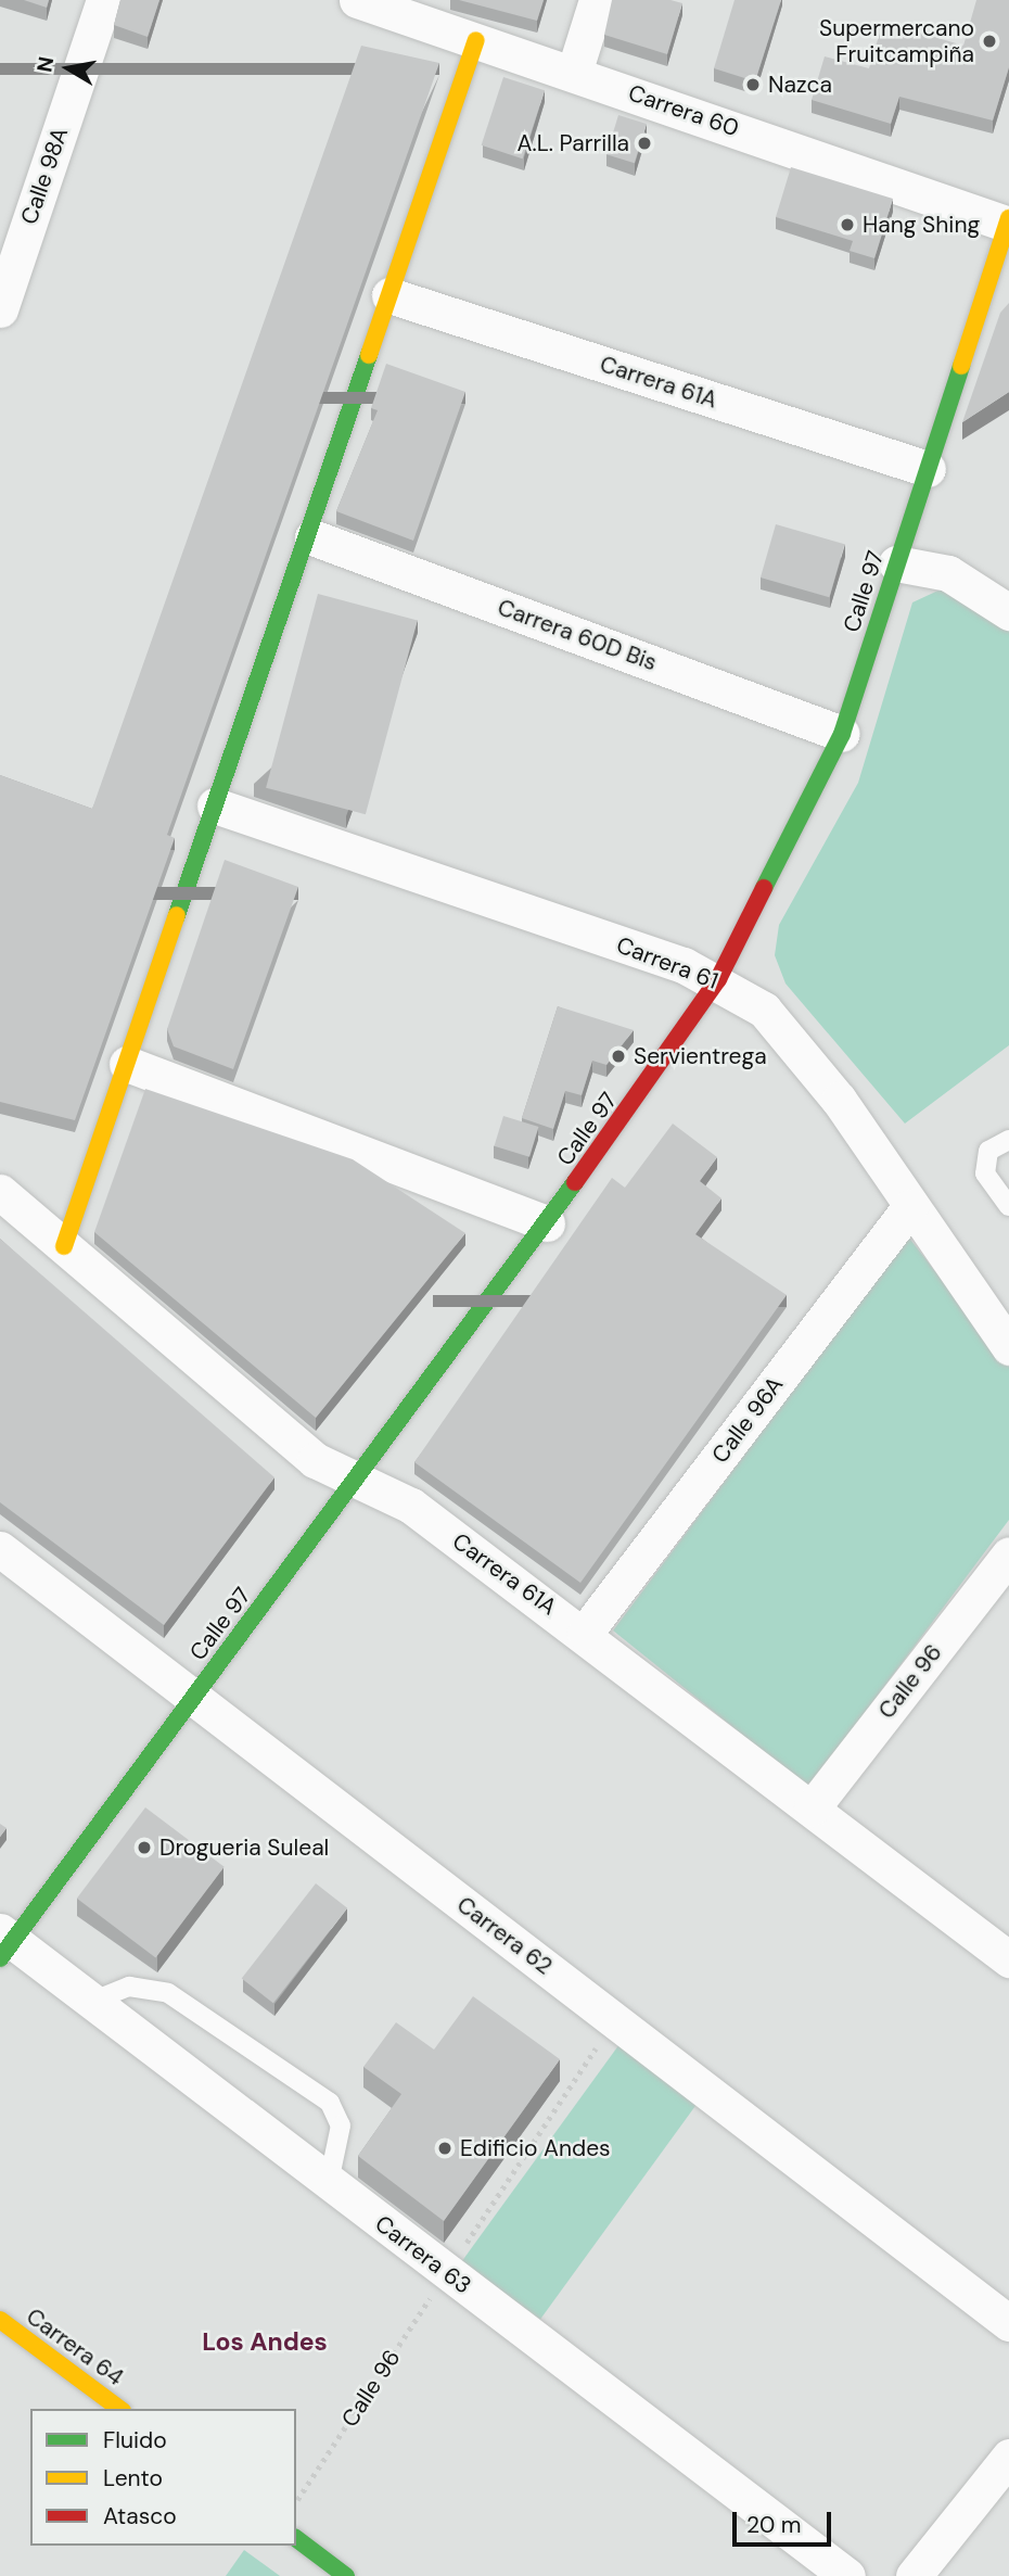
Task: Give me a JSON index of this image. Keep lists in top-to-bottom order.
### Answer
{
  "streets": {
    "street": [
      "Carrera 60",
      "Calle 98A",
      "Carrera 61A",
      "Calle 97",
      "Carrera 60D Bis",
      "Carrera 61",
      "Calle 96A",
      "Calle 96",
      "Carrera 62",
      "Carrera 63",
      "Carrera 64"
    ]
  },
  "crossings": [
    ["Carrera 60", "Calle 97"],
    ["Carrera 61A", "Calle 97"],
    ["Carrera 61A", "Calle 96A"],
    ["Carrera 61A", "Calle 96"],
    ["Calle 97", "Carrera 60D Bis"],
    ["Calle 97", "Carrera 61"],
    ["Calle 97", "Carrera 62"],
    ["Calle 97", "Carrera 63"],
    ["Carrera 61", "Calle 96A"],
    ["Calle 96", "Carrera 62"],
    ["Calle 96", "Carrera 63"]
  ],
  "districts": ["Los Andes"],
  "places": [
    "Supermercano Fruitcampiña",
    "Nazca",
    "A.L. Parrilla",
    "Hang Shing",
    "Servientrega",
    "Drogueria Suleal",
    "Edificio Andes"
  ],
  "legend": ["Fluido", "Lento", "Atasco"],
  "scale_bar": "20 m",
  "north": "left"
}
